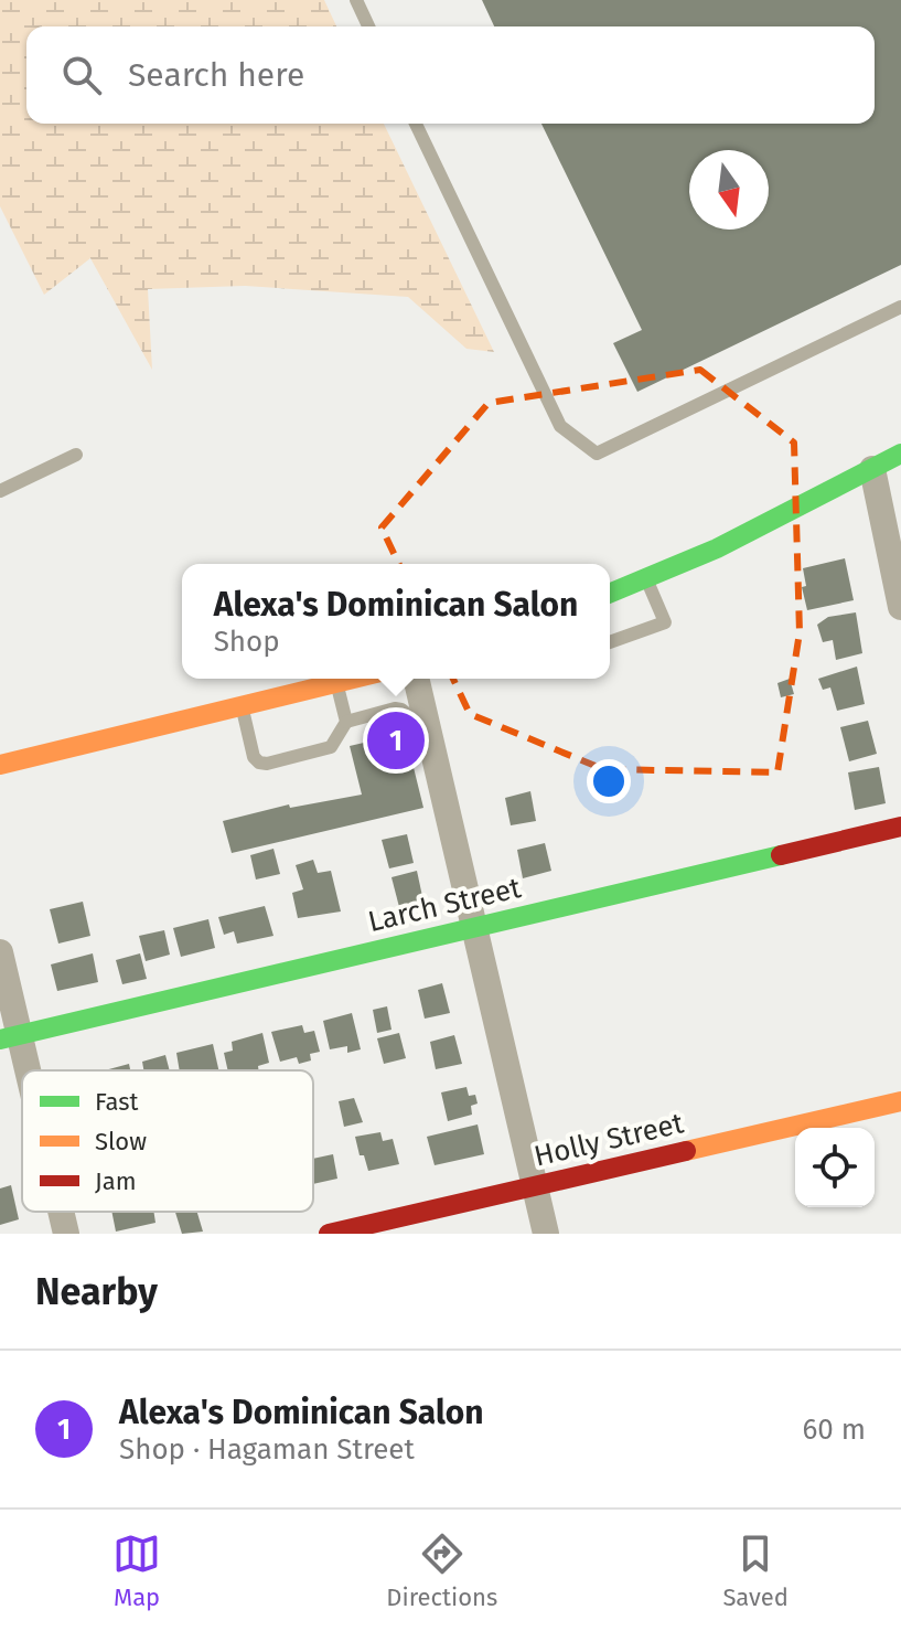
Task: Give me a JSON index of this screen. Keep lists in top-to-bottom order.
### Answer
{
  "streets": {
    "street": ["Larch Street", "Holly Street"]
  },
  "legend": ["Fast", "Slow", "Jam"],
  "north": "bottom",
  "page": {
    "search": "Search here",
    "popup": ["Alexa's Dominican Salon", "Shop"],
    "pins": "1",
    "heading": "Nearby",
    "list": [
      {
        "mark": "1",
        "name": "Alexa's Dominican Salon",
        "note": "Shop · Hagaman Street",
        "value": "60 m"
      }
    ],
    "nav": ["Map", "Directions", "Saved"]
  }
}
